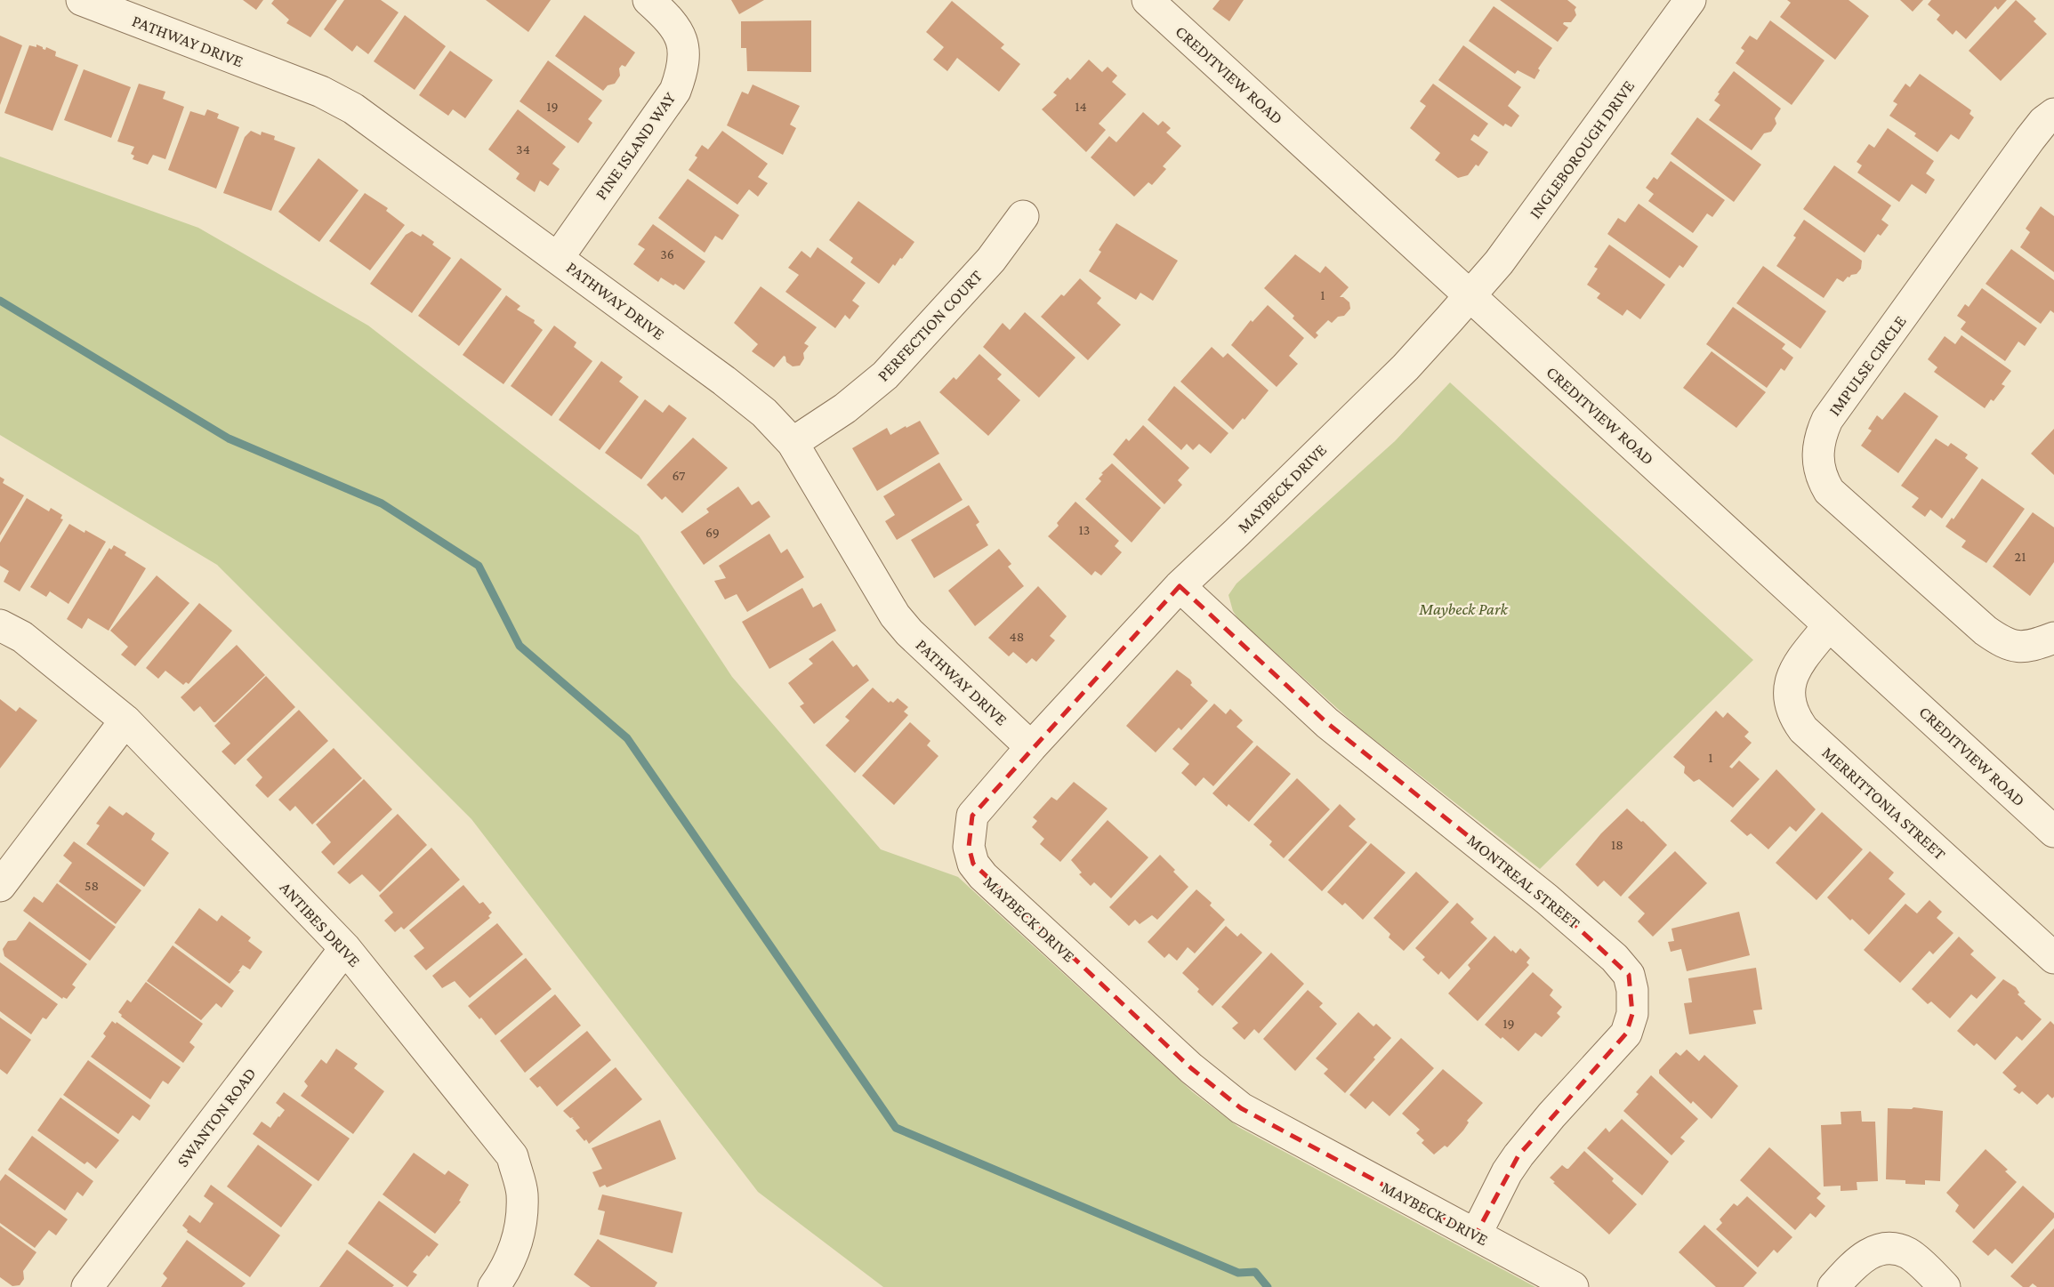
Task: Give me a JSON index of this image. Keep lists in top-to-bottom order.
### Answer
{
  "streets": {
    "street": [
      "PATHWAY DRIVE",
      "CREDITVIEW ROAD",
      "PINE ISLAND WAY",
      "INGLEBOROUGH DRIVE",
      "PERFECTION COURT",
      "IMPULSE CIRCLE",
      "MAYBECK DRIVE",
      "MERRITTONIA STREET",
      "MONTREAL STREET",
      "ANTIBES DRIVE",
      "SWANTON ROAD"
    ]
  },
  "crossings": [
    ["PATHWAY DRIVE", "PINE ISLAND WAY"],
    ["PATHWAY DRIVE", "PERFECTION COURT"],
    ["PATHWAY DRIVE", "MAYBECK DRIVE"],
    ["CREDITVIEW ROAD", "INGLEBOROUGH DRIVE"],
    ["CREDITVIEW ROAD", "MAYBECK DRIVE"],
    ["CREDITVIEW ROAD", "MERRITTONIA STREET"],
    ["INGLEBOROUGH DRIVE", "MAYBECK DRIVE"],
    ["MAYBECK DRIVE", "MONTREAL STREET"],
    ["ANTIBES DRIVE", "SWANTON ROAD"]
  ],
  "parks": ["Maybeck Park"],
  "house_numbers": [
    "19",
    "14",
    "34",
    "36",
    "1",
    "67",
    "13",
    "69",
    "21",
    "48",
    "1",
    "18",
    "58",
    "19"
  ]
}
